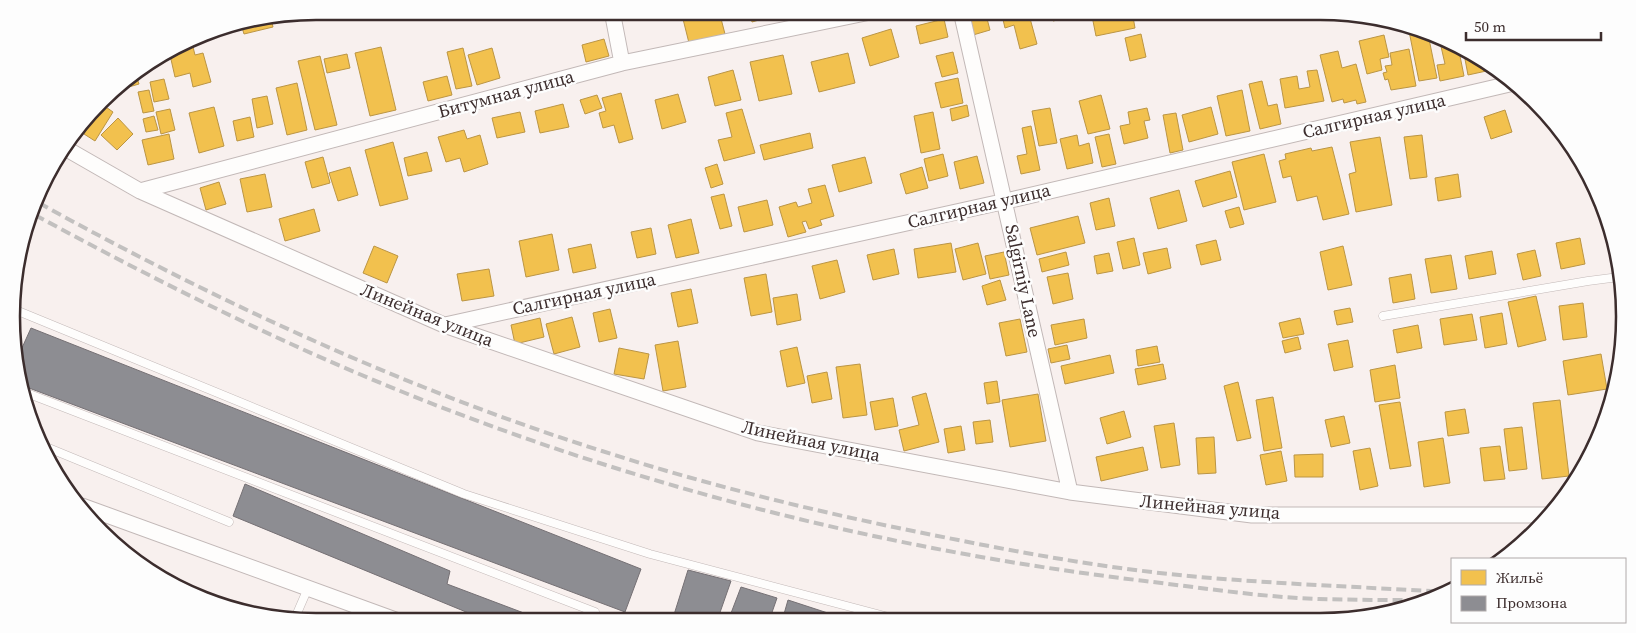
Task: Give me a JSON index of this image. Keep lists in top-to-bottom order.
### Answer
{
  "streets": {
    "street": [
      "Битумная улица",
      "Салгирная улица",
      "Salgirniy Lane",
      "Линейная улица"
    ]
  },
  "crossings": [
    ["Битумная улица", "Линейная улица"],
    ["Салгирная улица", "Salgirniy Lane"],
    ["Салгирная улица", "Линейная улица"],
    ["Salgirniy Lane", "Линейная улица"]
  ],
  "legend": ["Жильё", "Промзона"],
  "scale_bar": "50 m"
}
